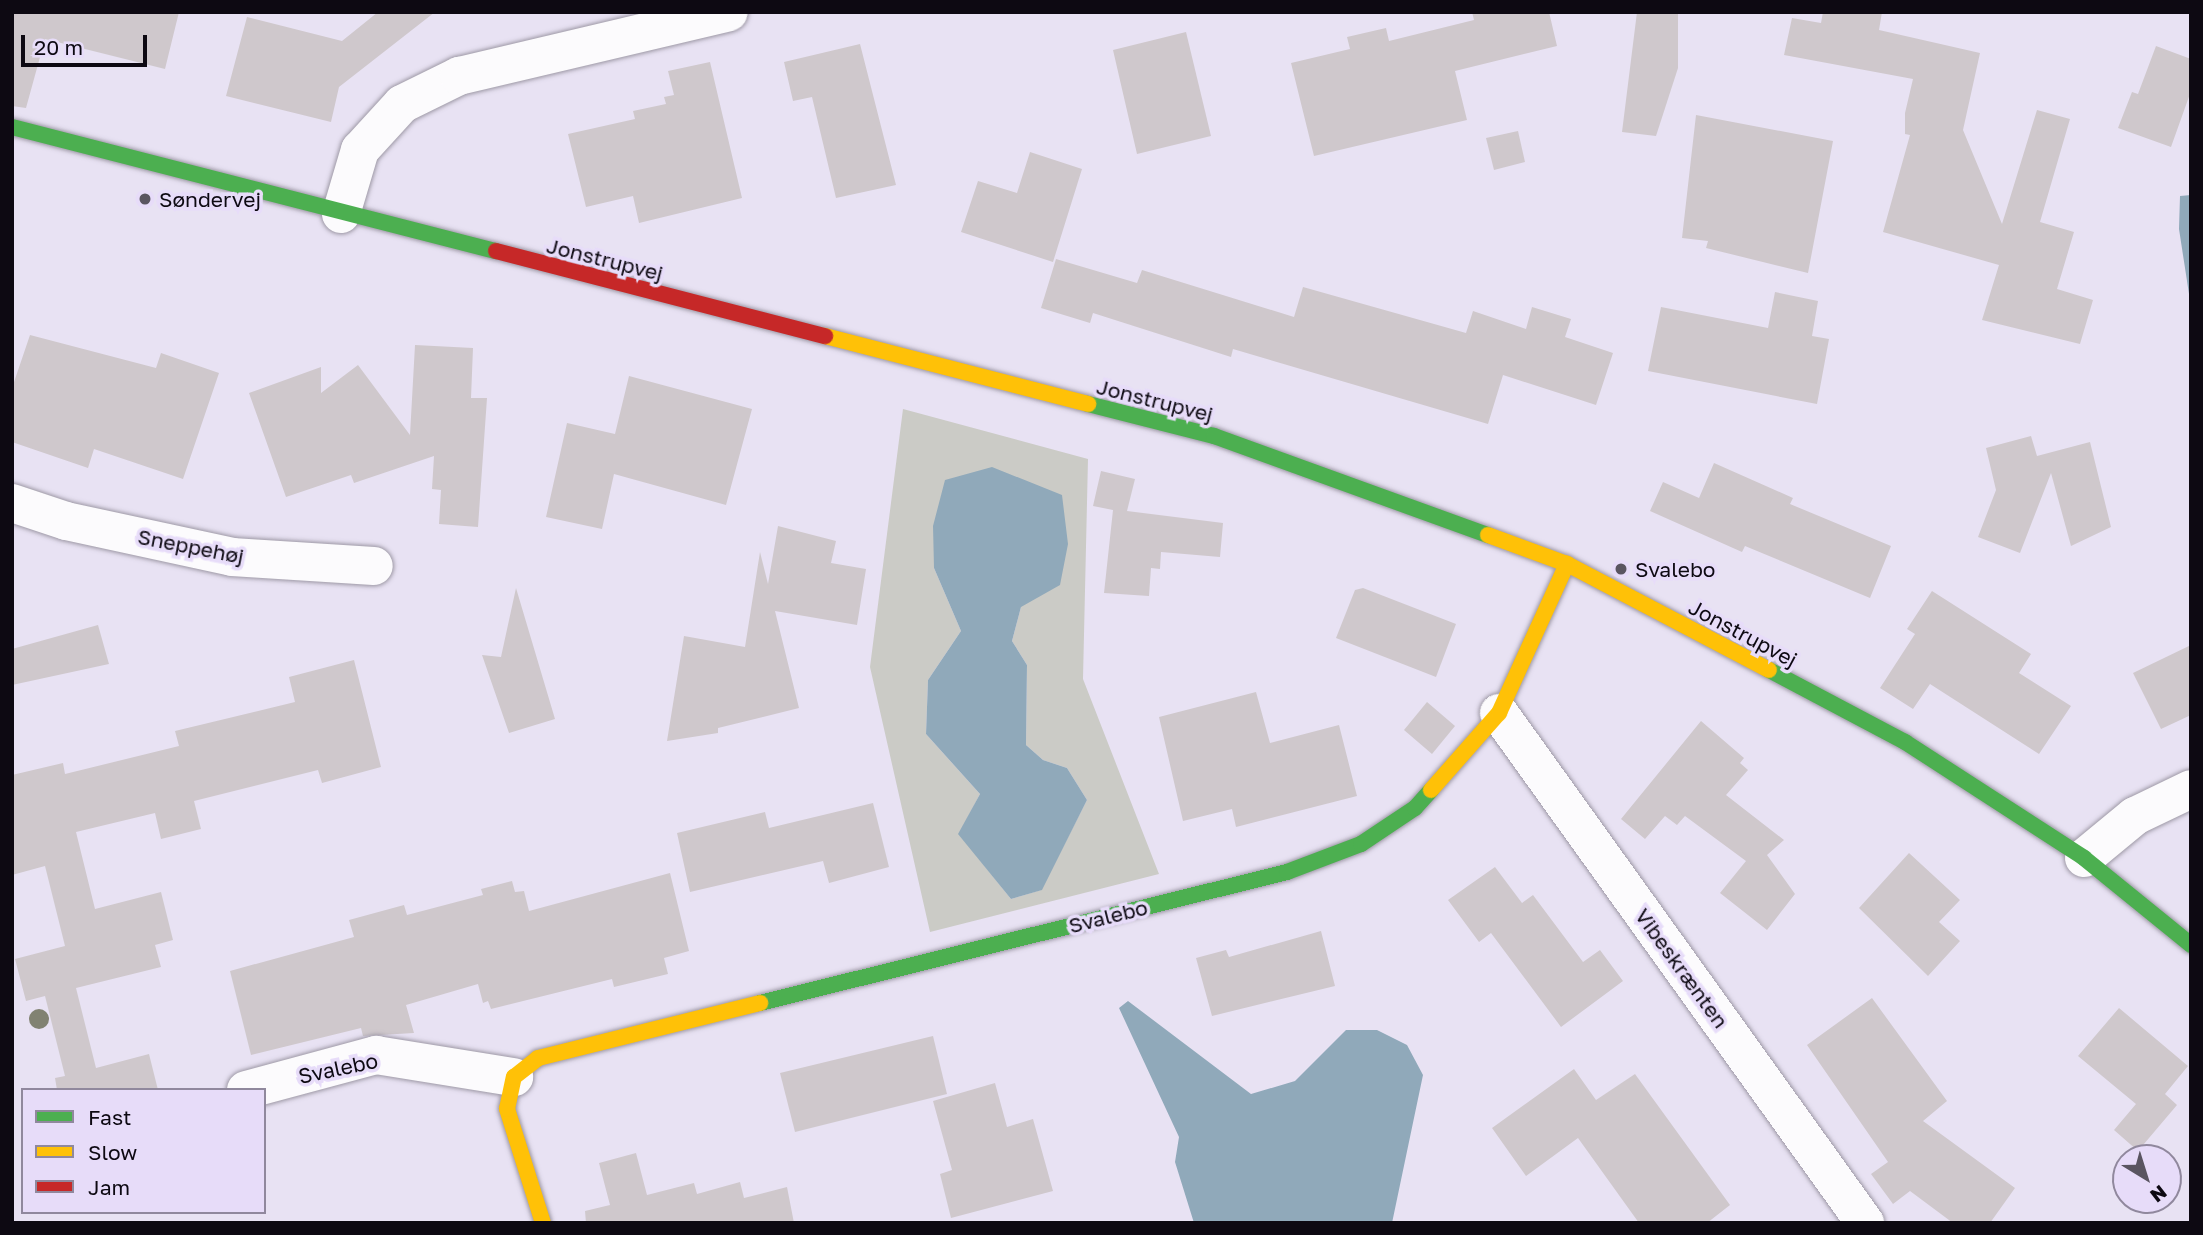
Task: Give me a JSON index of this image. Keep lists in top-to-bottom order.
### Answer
{
  "streets": {
    "street": [
      "Jonstrupvej",
      "Sneppehøj",
      "Svalebo",
      "Vibeskrænten"
    ]
  },
  "crossings": [
    ["Jonstrupvej", "Svalebo"],
    ["Svalebo", "Vibeskrænten"]
  ],
  "places": ["Søndervej", "Svalebo"],
  "legend": ["Fast", "Slow", "Jam"],
  "scale_bar": "20 m",
  "north": "bottom right"
}
